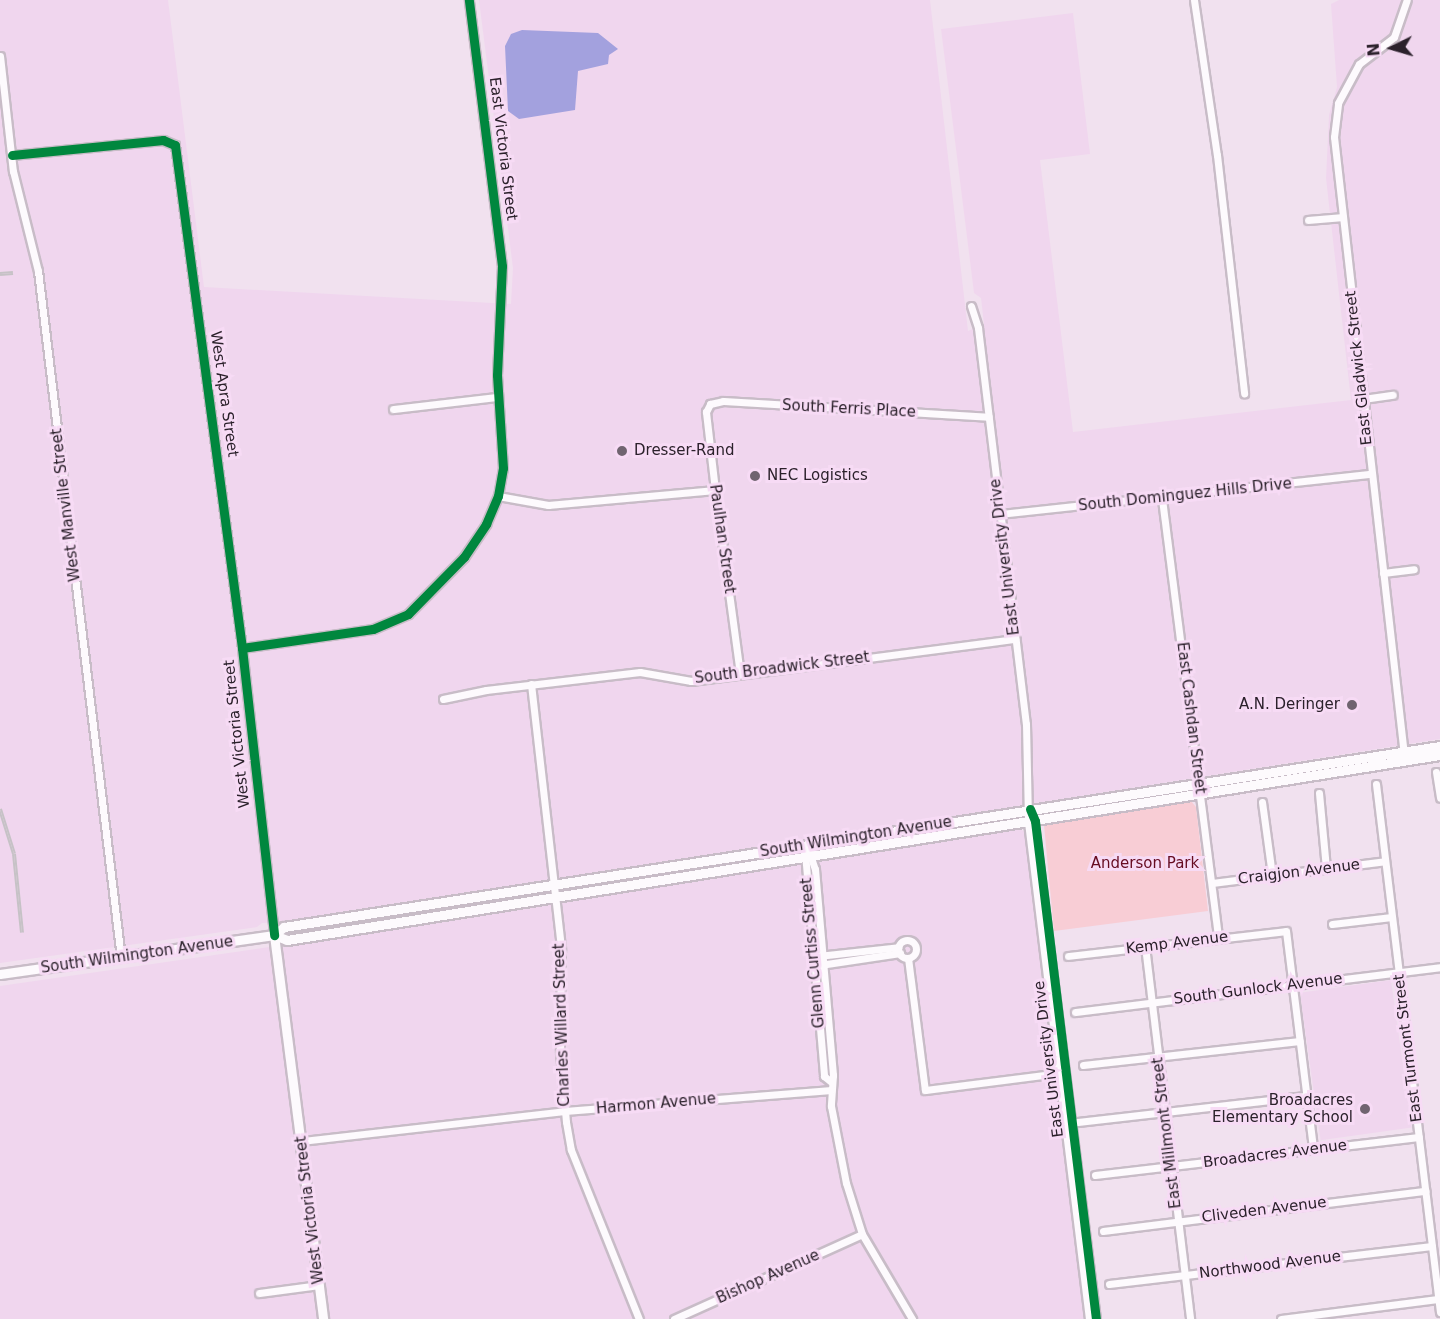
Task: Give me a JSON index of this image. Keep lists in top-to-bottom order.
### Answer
{
  "streets": {
    "main road": ["West Victoria Street", "South Wilmington Avenue"],
    "street": [
      "East Victoria Street",
      "East Gladwick Street",
      "West Apra Street",
      "South Ferris Place",
      "South Dominguez Hills Drive",
      "West Manville Street",
      "Paulhan Street",
      "East University Drive",
      "South Broadwick Street",
      "East Cashdan Street",
      "Craigjon Avenue",
      "Kemp Avenue",
      "Glenn Curtiss Street",
      "South Gunlock Avenue",
      "Charles Willard Street",
      "East Turmont Street",
      "Harmon Avenue",
      "East Millmont Street",
      "Broadacres Avenue",
      "Cliveden Avenue",
      "Northwood Avenue",
      "Bishop Avenue"
    ]
  },
  "crossings": [
    ["East Victoria Street", "West Victoria Street"],
    ["East Gladwick Street", "South Dominguez Hills Drive"],
    ["East Gladwick Street", "South Wilmington Avenue"],
    ["West Apra Street", "West Manville Street"],
    ["West Apra Street", "West Victoria Street"],
    ["South Ferris Place", "Paulhan Street"],
    ["South Ferris Place", "East University Drive"],
    ["South Dominguez Hills Drive", "East University Drive"],
    ["South Dominguez Hills Drive", "East Cashdan Street"],
    ["West Manville Street", "South Wilmington Avenue"],
    ["Paulhan Street", "South Broadwick Street"],
    ["East University Drive", "South Broadwick Street"],
    ["East University Drive", "South Wilmington Avenue"],
    ["South Broadwick Street", "Charles Willard Street"],
    ["East Cashdan Street", "South Wilmington Avenue"],
    ["East Cashdan Street", "Craigjon Avenue"],
    ["East Cashdan Street", "Kemp Avenue"],
    ["West Victoria Street", "South Wilmington Avenue"],
    ["West Victoria Street", "Harmon Avenue"],
    ["South Wilmington Avenue", "Glenn Curtiss Street"],
    ["South Wilmington Avenue", "Charles Willard Street"],
    ["Craigjon Avenue", "East Turmont Street"],
    ["Kemp Avenue", "South Gunlock Avenue"],
    ["Kemp Avenue", "East Millmont Street"],
    ["Glenn Curtiss Street", "Harmon Avenue"],
    ["Glenn Curtiss Street", "Bishop Avenue"],
    ["South Gunlock Avenue", "East Turmont Street"],
    ["South Gunlock Avenue", "East Millmont Street"],
    ["Charles Willard Street", "Harmon Avenue"],
    ["East Turmont Street", "Broadacres Avenue"],
    ["East Turmont Street", "Cliveden Avenue"],
    ["East Turmont Street", "Northwood Avenue"],
    ["East Millmont Street", "Broadacres Avenue"],
    ["East Millmont Street", "Cliveden Avenue"],
    ["East Millmont Street", "Northwood Avenue"]
  ],
  "parks": ["Anderson Park"],
  "places": [
    "Dresser-Rand",
    "NEC Logistics",
    "A.N. Deringer",
    "Broadacres Elementary School"
  ],
  "north": "left"
}
